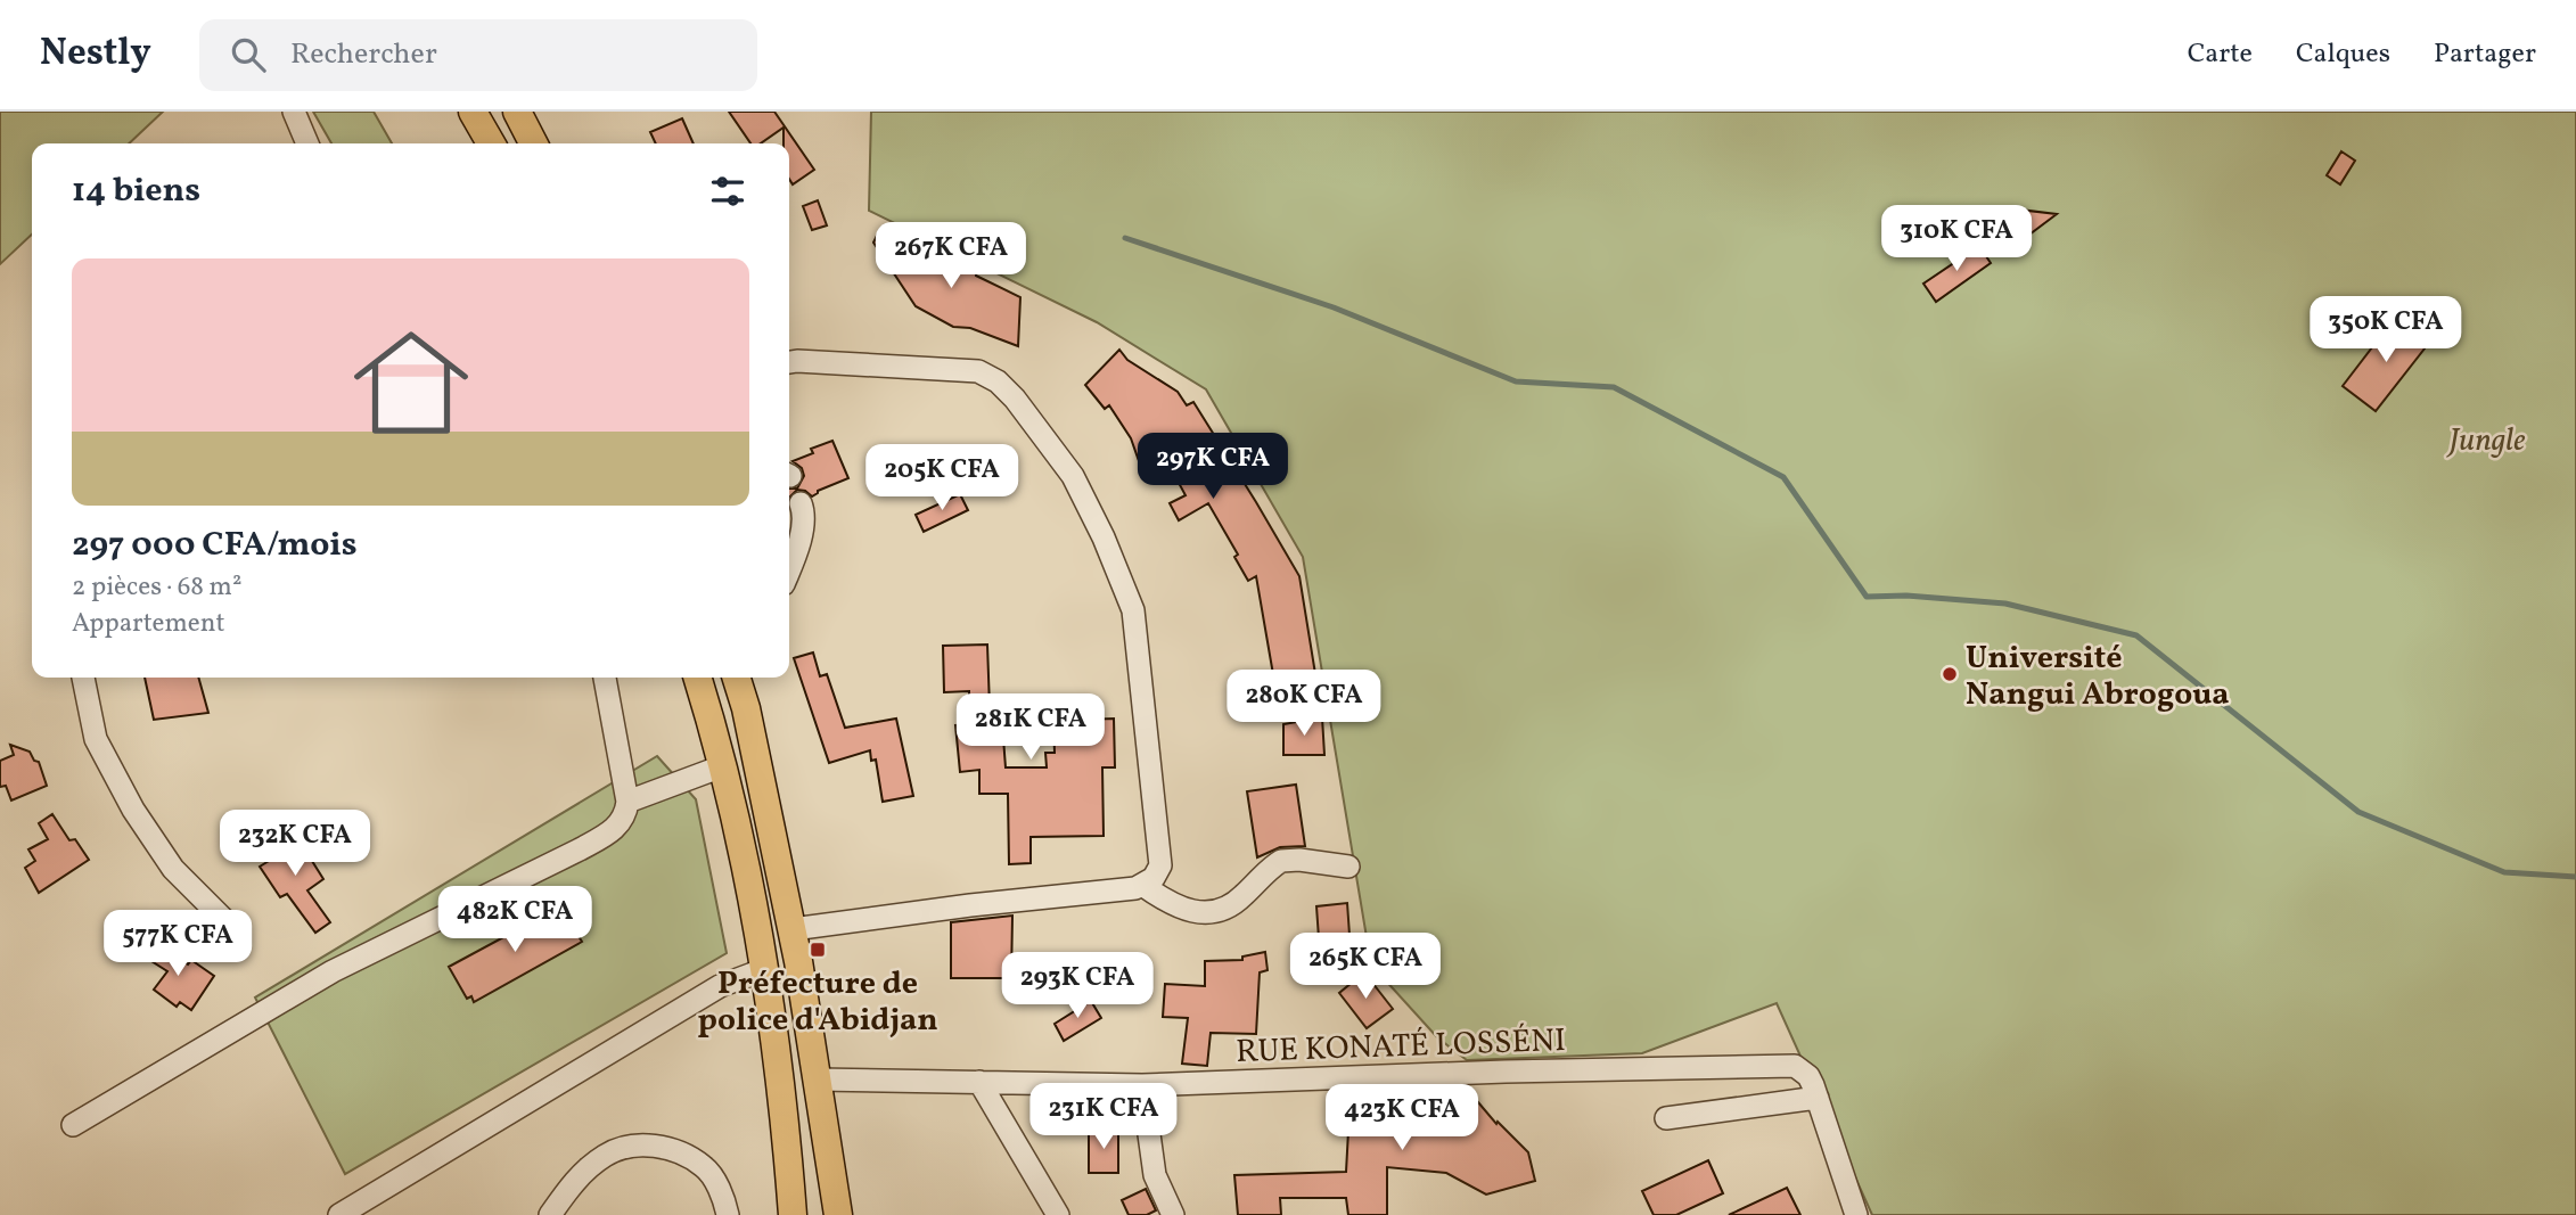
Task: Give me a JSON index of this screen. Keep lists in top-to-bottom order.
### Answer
{
  "streets": {
    "street": ["RUE KONATÉ LOSSÉNI"]
  },
  "parks": ["Jungle"],
  "places": {
    "other": ["Université Nangui Abrogoua"],
    "transit": ["Préfecture de police d'Abidjan"]
  },
  "page": {
    "header": "Nestly",
    "search": "Rechercher",
    "nav": ["Carte", "Calques", "Partager"],
    "heading": "14 biens",
    "price": [
      "310K CFA",
      "267K CFA",
      "350K CFA",
      "297K CFA",
      "205K CFA",
      "280K CFA",
      "281K CFA",
      "232K CFA",
      "482K CFA",
      "577K CFA",
      "265K CFA",
      "293K CFA",
      "231K CFA",
      "423K CFA"
    ],
    "list": [
      {
        "name": "297 000 CFA/mois",
        "note": "2 pièces · 68 m² · Appartement"
      }
    ]
  }
}
